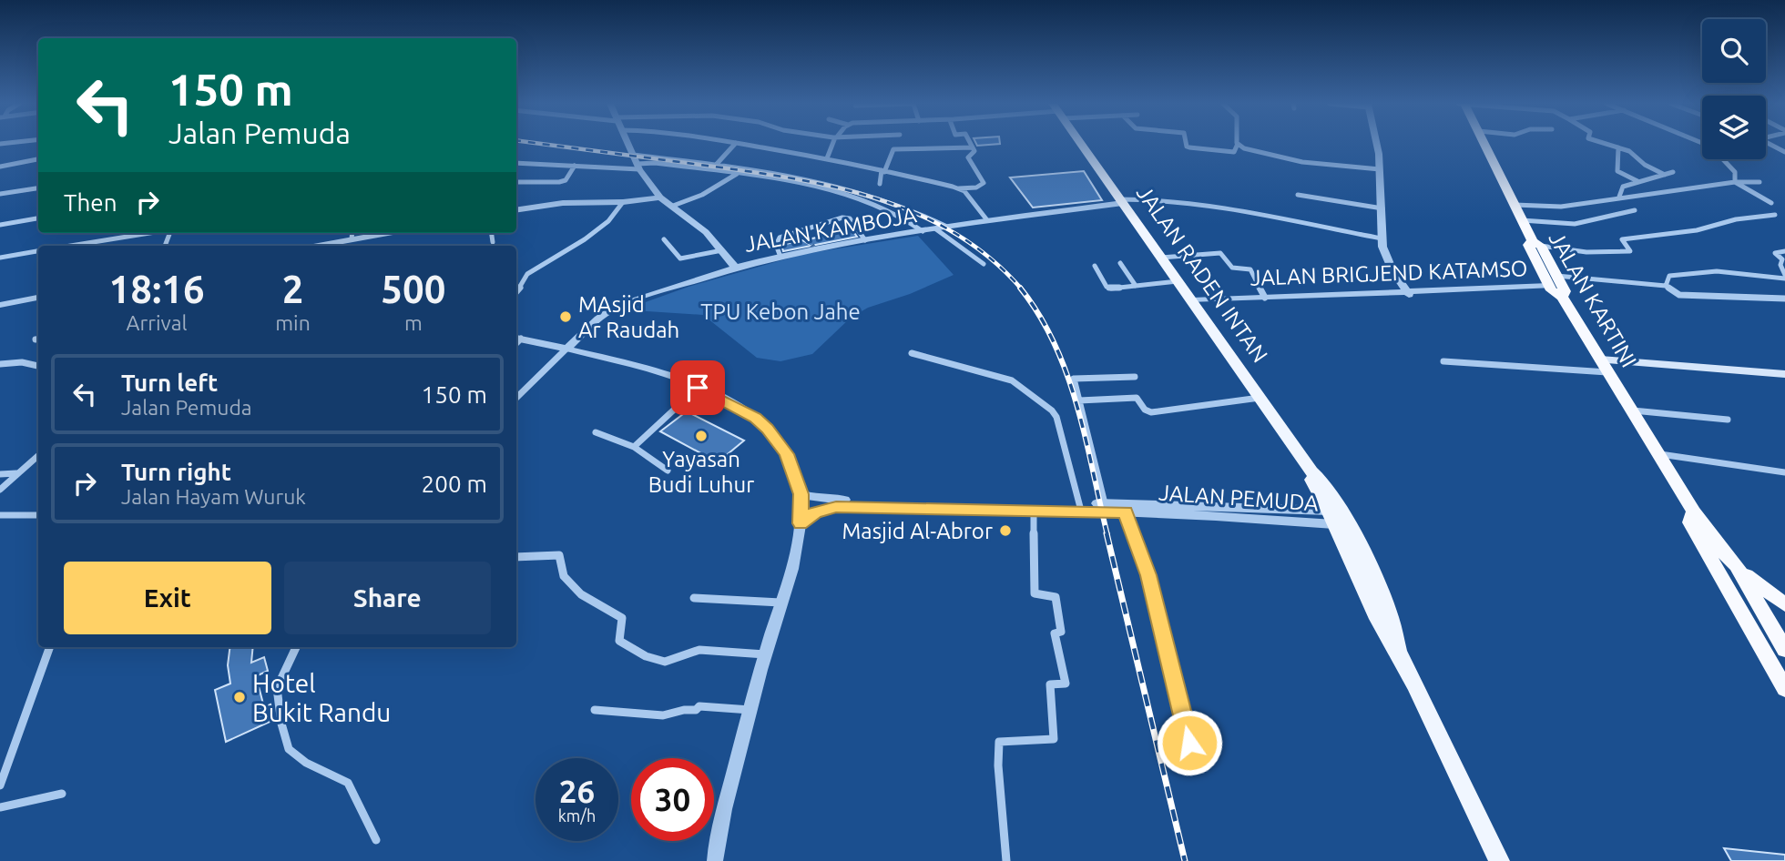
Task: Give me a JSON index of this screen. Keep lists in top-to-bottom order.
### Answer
{
  "streets": {
    "highway": ["JALAN KARTINI"],
    "main road": ["JALAN RADEN INTAN"],
    "street": ["JALAN KAMBOJA", "JALAN BRIGJEND KATAMSO", "JALAN PEMUDA"]
  },
  "crossings": [
    ["JALAN KAMBOJA", "JALAN RADEN INTAN"],
    ["JALAN BRIGJEND KATAMSO", "JALAN RADEN INTAN"],
    ["JALAN BRIGJEND KATAMSO", "JALAN KARTINI"],
    ["JALAN RADEN INTAN", "JALAN PEMUDA"]
  ],
  "parks": ["TPU Kebon Jahe"],
  "places": [
    "MAsjid Ar Raudah",
    "Yayasan Budi Luhur",
    "Masjid Al-Abror",
    "Hotel Bukit Randu"
  ],
  "page": {
    "turn": ["150 m", "Jalan Pemuda"],
    "then": "Then",
    "eta": [
      "18:16",
      "Arrival",
      "2",
      "min",
      "500",
      "m"
    ],
    "list": [
      {
        "name": "Turn left",
        "note": "Jalan Pemuda",
        "value": "150 m"
      },
      {
        "name": "Turn right",
        "note": "Jalan Hayam Wuruk",
        "value": "200 m"
      }
    ],
    "buttons": ["Exit", "Share"],
    "speed": "26 km/h",
    "limit": "30"
  }
}
